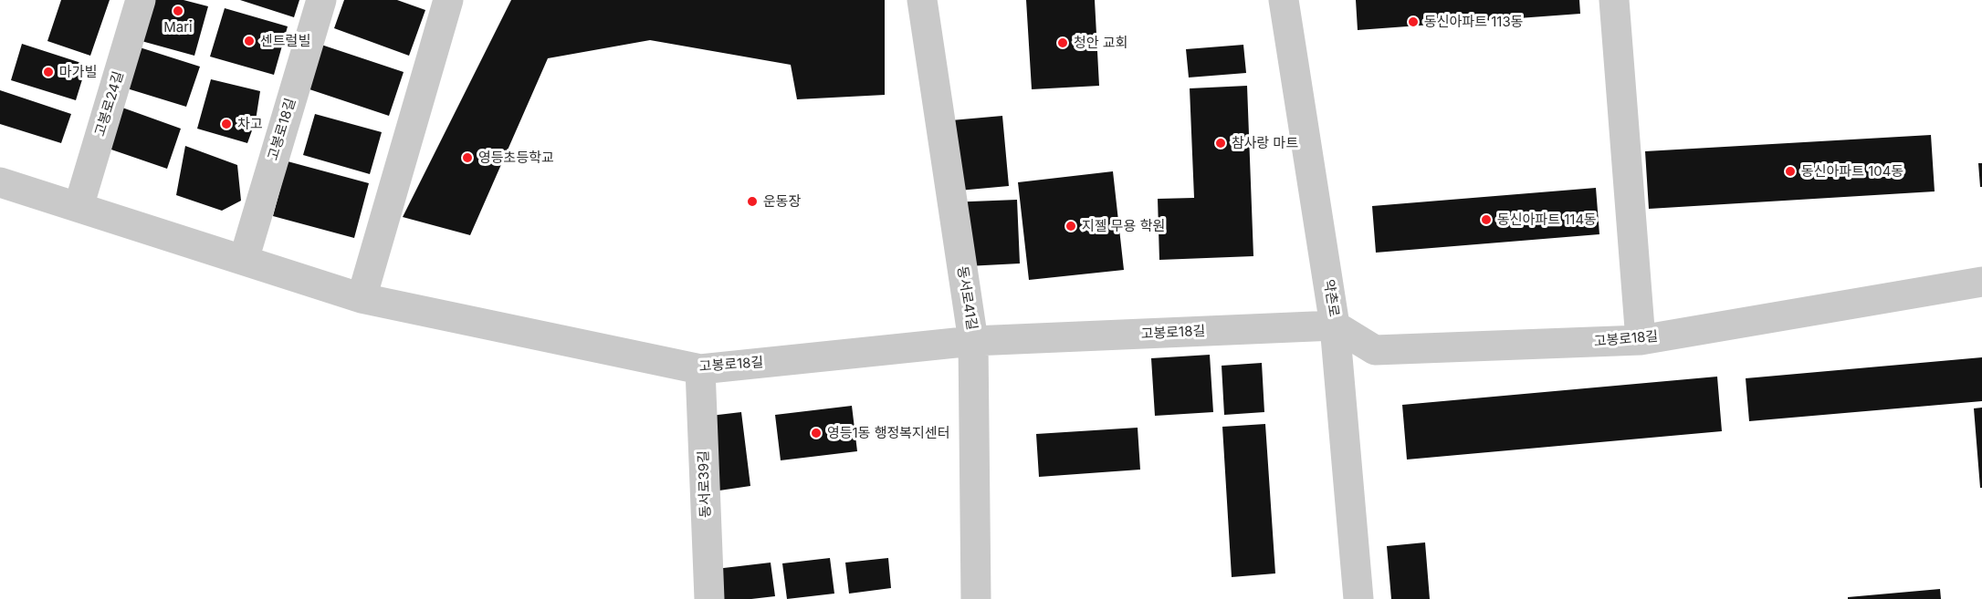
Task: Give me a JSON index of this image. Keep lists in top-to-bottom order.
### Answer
{
  "streets": {
    "street": [
      "고봉로24길",
      "고봉로18길",
      "동서로41길",
      "약촌로",
      "동서로39길"
    ]
  },
  "crossings": [
    ["고봉로24길", "고봉로18길"],
    ["고봉로18길", "동서로41길"],
    ["고봉로18길", "약촌로"],
    ["고봉로18길", "동서로39길"]
  ],
  "places": [
    "Mari",
    "동신아파트 113동",
    "센트럴빌",
    "청안 교회",
    "마가빌",
    "차고",
    "참사랑 마트",
    "영등초등학교",
    "동신아파트 104동",
    "운동장",
    "동신아파트 114동",
    "지젤 무용 학원",
    "영등1동 행정복지센터"
  ]
}
